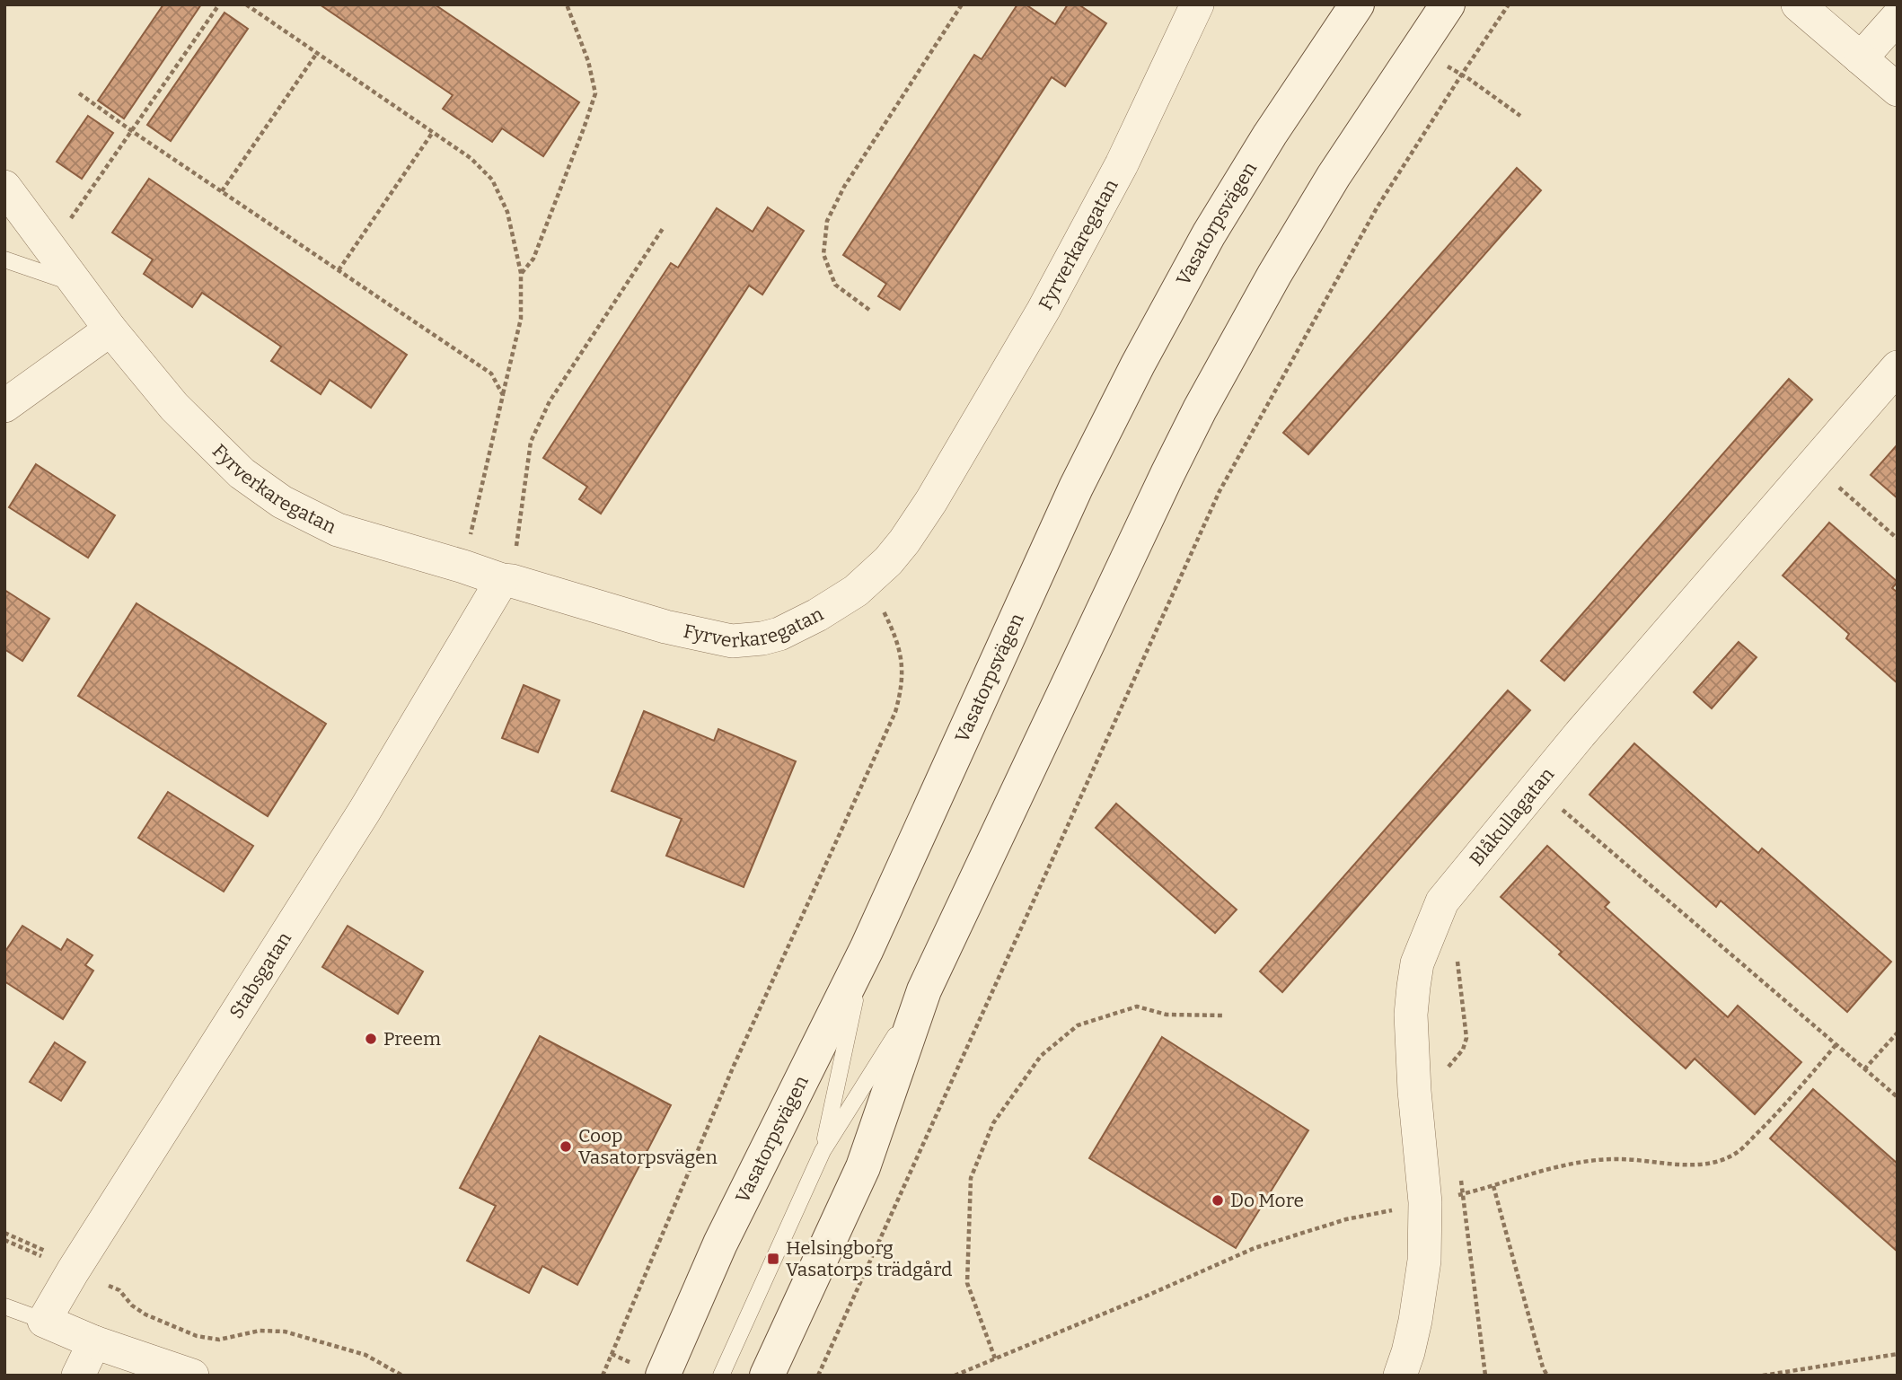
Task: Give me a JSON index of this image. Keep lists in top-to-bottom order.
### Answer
{
  "streets": {
    "main road": ["Vasatorpsvägen"],
    "street": ["Fyrverkaregatan", "Blåkullagatan", "Stabsgatan"]
  },
  "crossings": [
    ["Fyrverkaregatan", "Stabsgatan"]
  ],
  "places": {
    "other": ["Preem", "Coop Vasatorpsvägen", "Do More"],
    "transit": ["Helsingborg Vasatorps trädgård"]
  }
}
